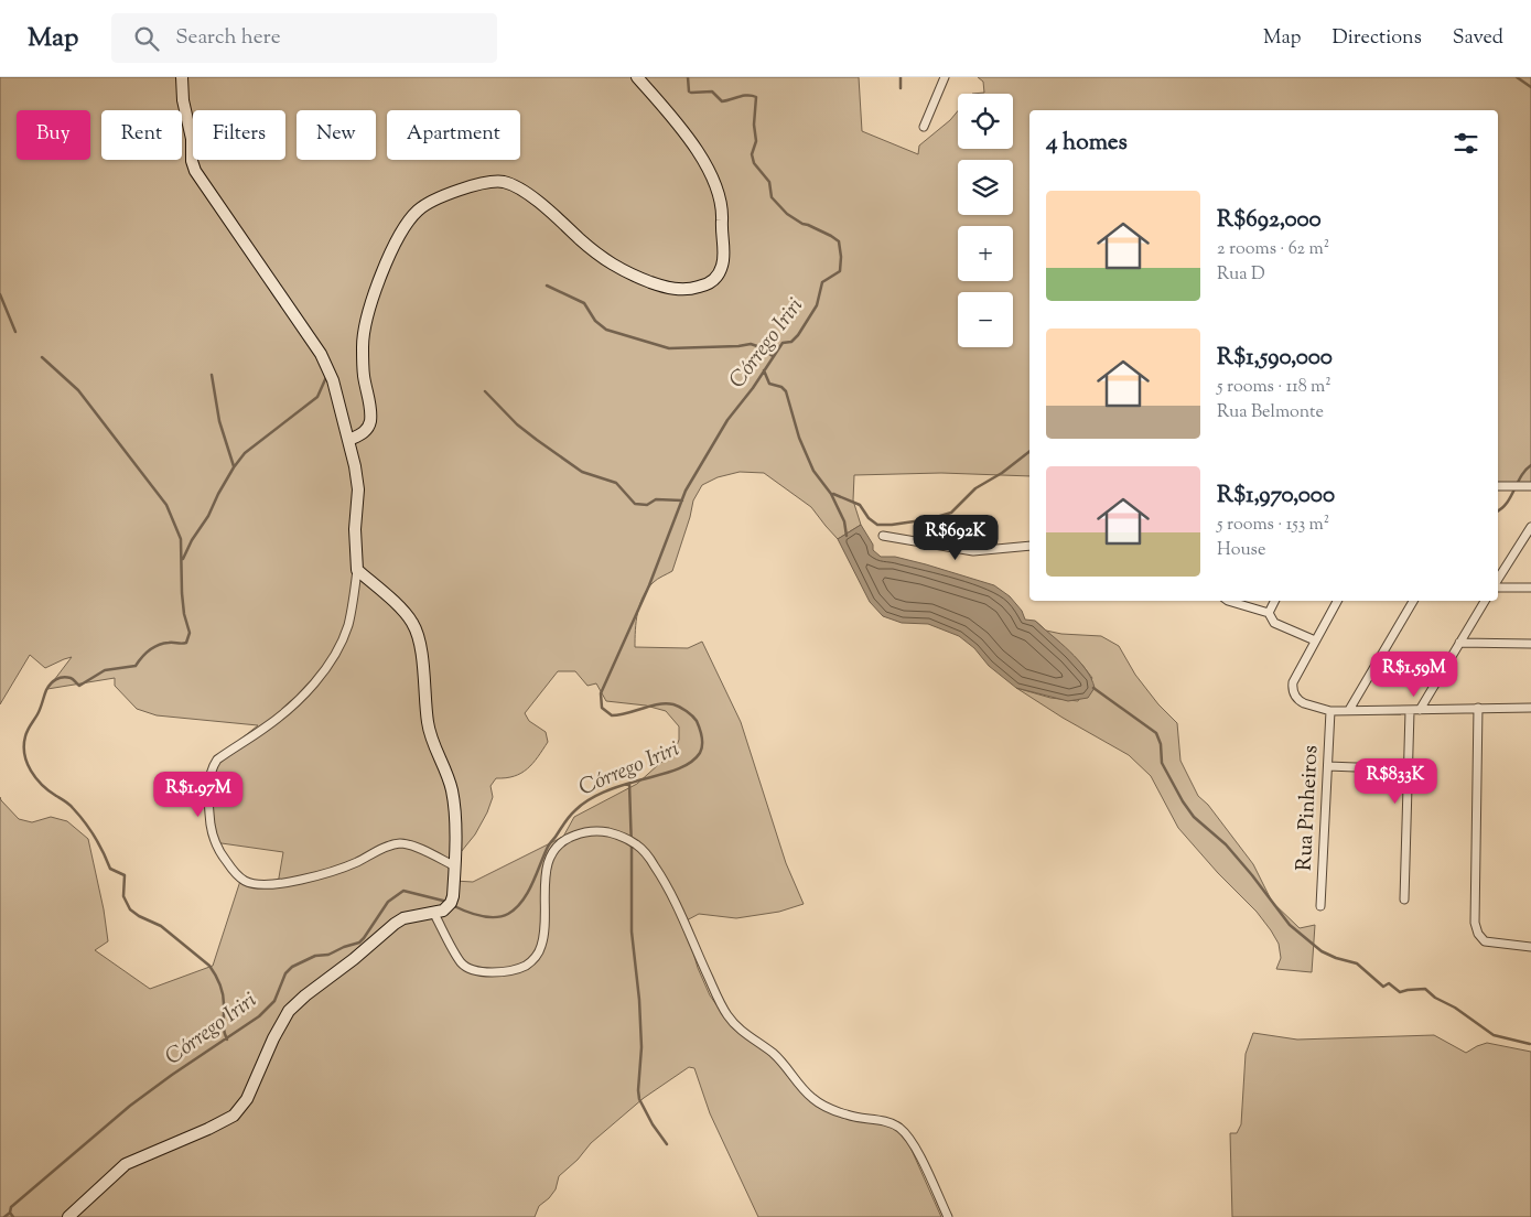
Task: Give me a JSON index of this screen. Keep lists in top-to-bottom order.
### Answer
{
  "streets": {
    "street": ["Rua Pinheiros"]
  },
  "water": ["Córrego Iriri"],
  "page": {
    "header": "Map",
    "search": "Search here",
    "nav": ["Map", "Directions", "Saved"],
    "map_buttons": ["+", "−"],
    "chip": [
      "Buy",
      "Rent",
      "Filters",
      "New",
      "Apartment"
    ],
    "heading": "4 homes",
    "list": [
      {
        "name": "R$692,000",
        "note": "2 rooms · 62 m² · Rua D"
      },
      {
        "name": "R$1,590,000",
        "note": "5 rooms · 118 m² · Rua Belmonte"
      },
      {
        "name": "R$1,970,000",
        "note": "5 rooms · 153 m² · House"
      }
    ],
    "price": [
      "R$692K",
      "R$1.59M",
      "R$833K",
      "R$1.97M"
    ]
  }
}
